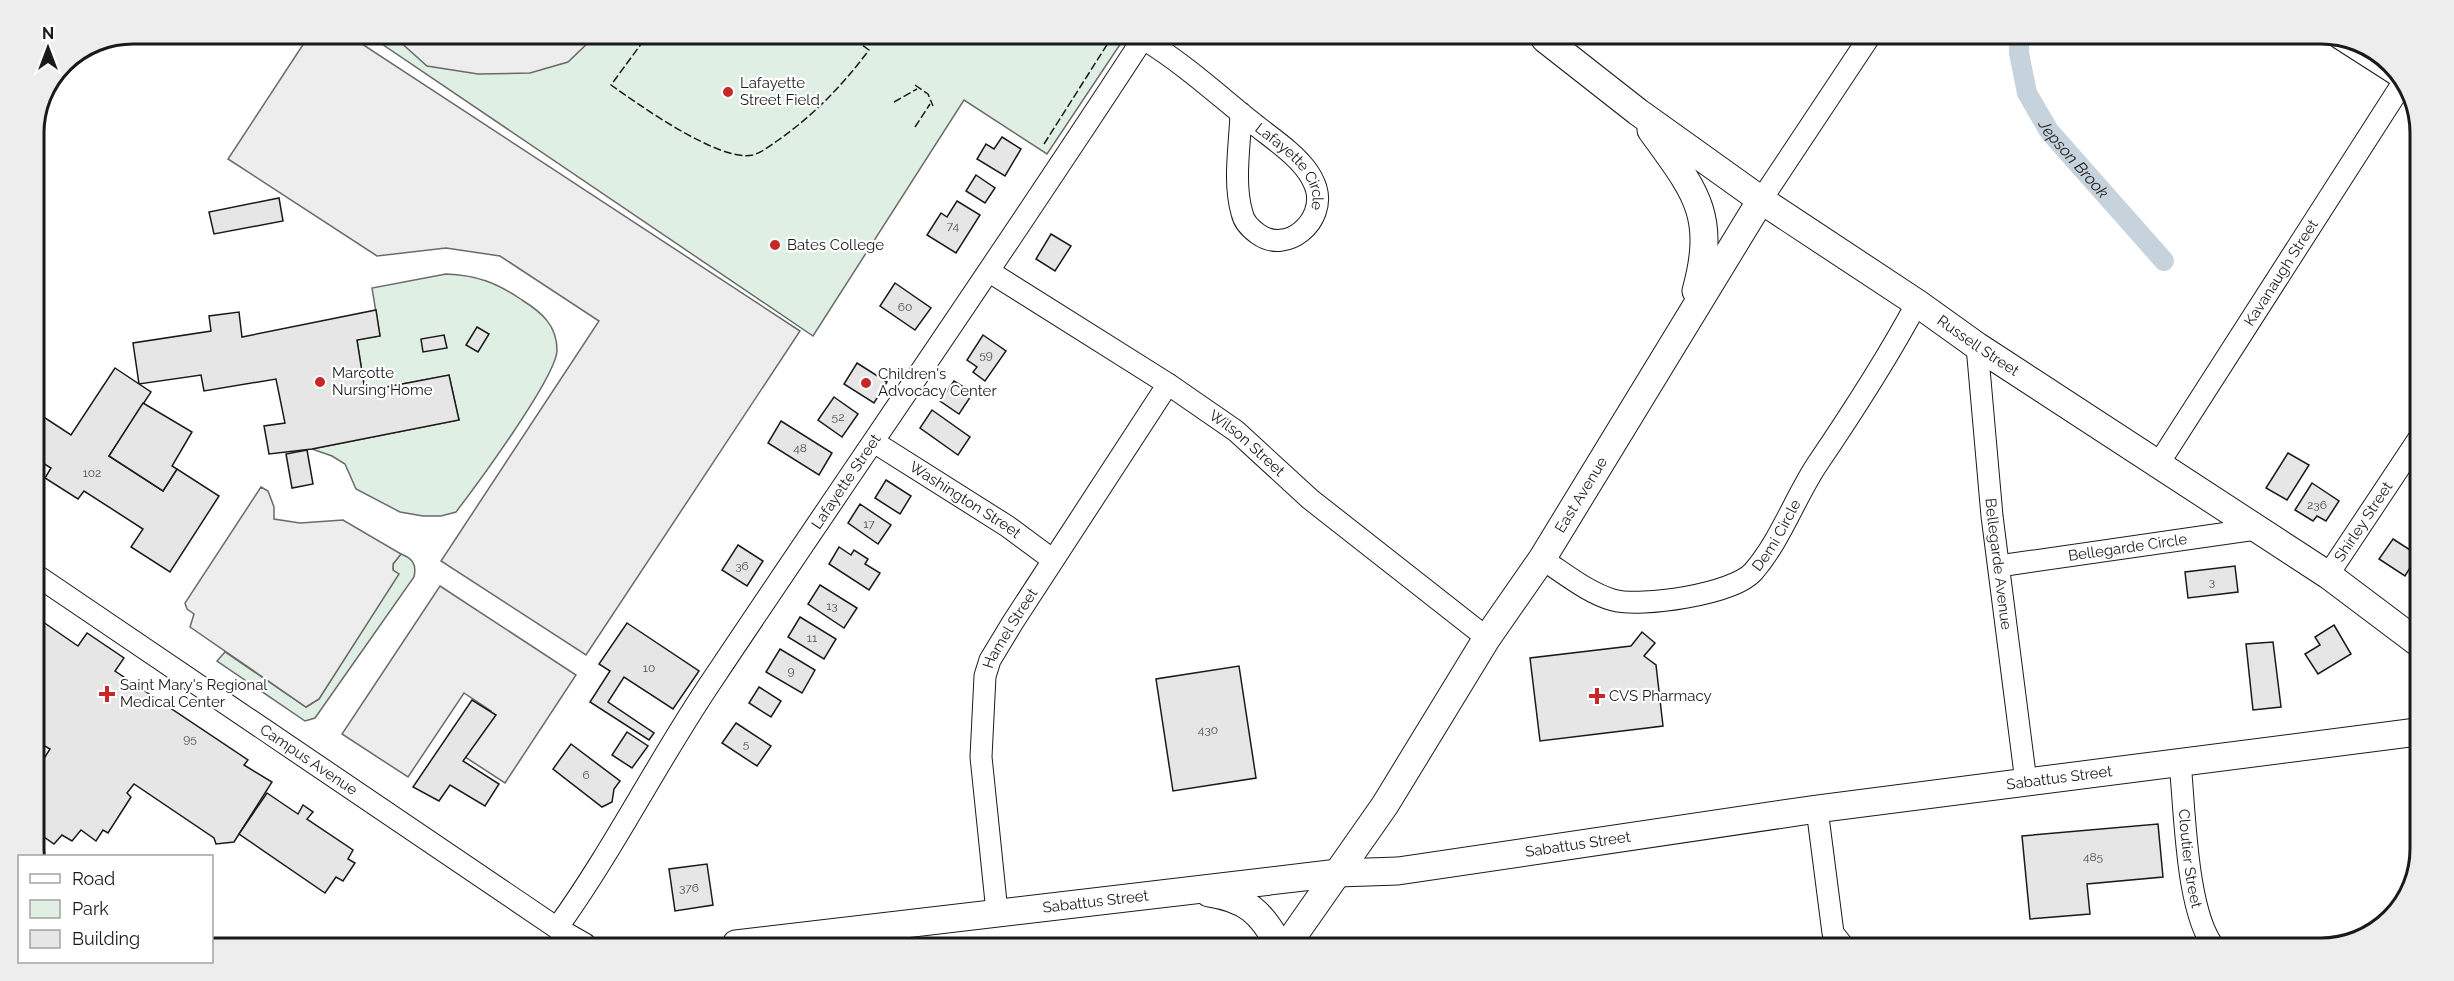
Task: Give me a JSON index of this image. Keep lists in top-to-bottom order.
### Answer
{
  "streets": {
    "main road": ["Russell Street", "East Avenue", "Sabattus Street"],
    "street": [
      "Lafayette Circle",
      "Kavanaugh Street",
      "Wilson Street",
      "Lafayette Street",
      "Washington Street",
      "Shirley Street",
      "Demi Circle",
      "Bellegarde Circle",
      "Bellegarde Avenue",
      "Hamel Street",
      "Campus Avenue",
      "Cloutier Street"
    ]
  },
  "crossings": [
    ["Kavanaugh Street", "Russell Street"],
    ["Russell Street", "East Avenue"],
    ["Russell Street", "Shirley Street"],
    ["Russell Street", "Demi Circle"],
    ["Russell Street", "Bellegarde Circle"],
    ["Russell Street", "Bellegarde Avenue"],
    ["Wilson Street", "Lafayette Street"],
    ["Wilson Street", "East Avenue"],
    ["Wilson Street", "Hamel Street"],
    ["Lafayette Street", "Washington Street"],
    ["Lafayette Street", "Campus Avenue"],
    ["East Avenue", "Demi Circle"],
    ["East Avenue", "Sabattus Street"],
    ["Washington Street", "Hamel Street"],
    ["Bellegarde Circle", "Bellegarde Avenue"],
    ["Bellegarde Avenue", "Sabattus Street"],
    ["Hamel Street", "Sabattus Street"],
    ["Sabattus Street", "Cloutier Street"]
  ],
  "water": ["Jepson Brook"],
  "places": {
    "other": [
      "Lafayette Street Field",
      "Bates College",
      "Marcotte Nursing Home",
      "Children's Advocacy Center"
    ],
    "health": ["Saint Mary's Regional Medical Center", "CVS Pharmacy"]
  },
  "house_numbers": [
    "74",
    "60",
    "59",
    "52",
    "48",
    "102",
    "236",
    "17",
    "36",
    "3",
    "13",
    "11",
    "10",
    "9",
    "430",
    "95",
    "5",
    "6",
    "485",
    "376"
  ],
  "legend": ["Road", "Park", "Building"],
  "north": "top"
}
